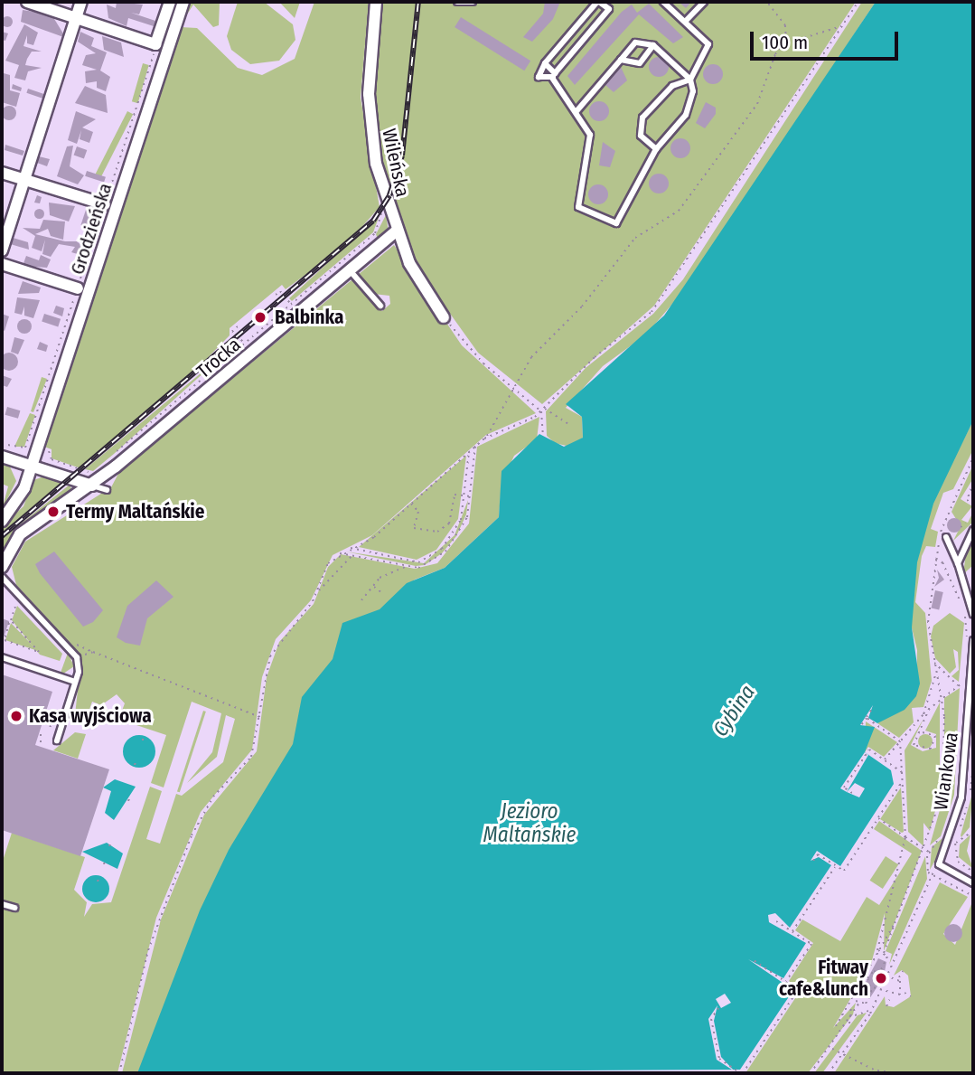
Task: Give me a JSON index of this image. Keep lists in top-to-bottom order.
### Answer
{
  "streets": {
    "street": ["Wileńska", "Grodzieńska", "Trocka"],
    "lane": ["Wiankowa"]
  },
  "crossings": [
    ["Wileńska", "Trocka"]
  ],
  "water": ["Cybina", "Jezioro Maltańskie"],
  "places": [
    "Balbinka",
    "Termy Maltańskie",
    "Kasa wyjściowa",
    "Fitway cafe&lunch"
  ],
  "scale_bar": "100 m"
}
